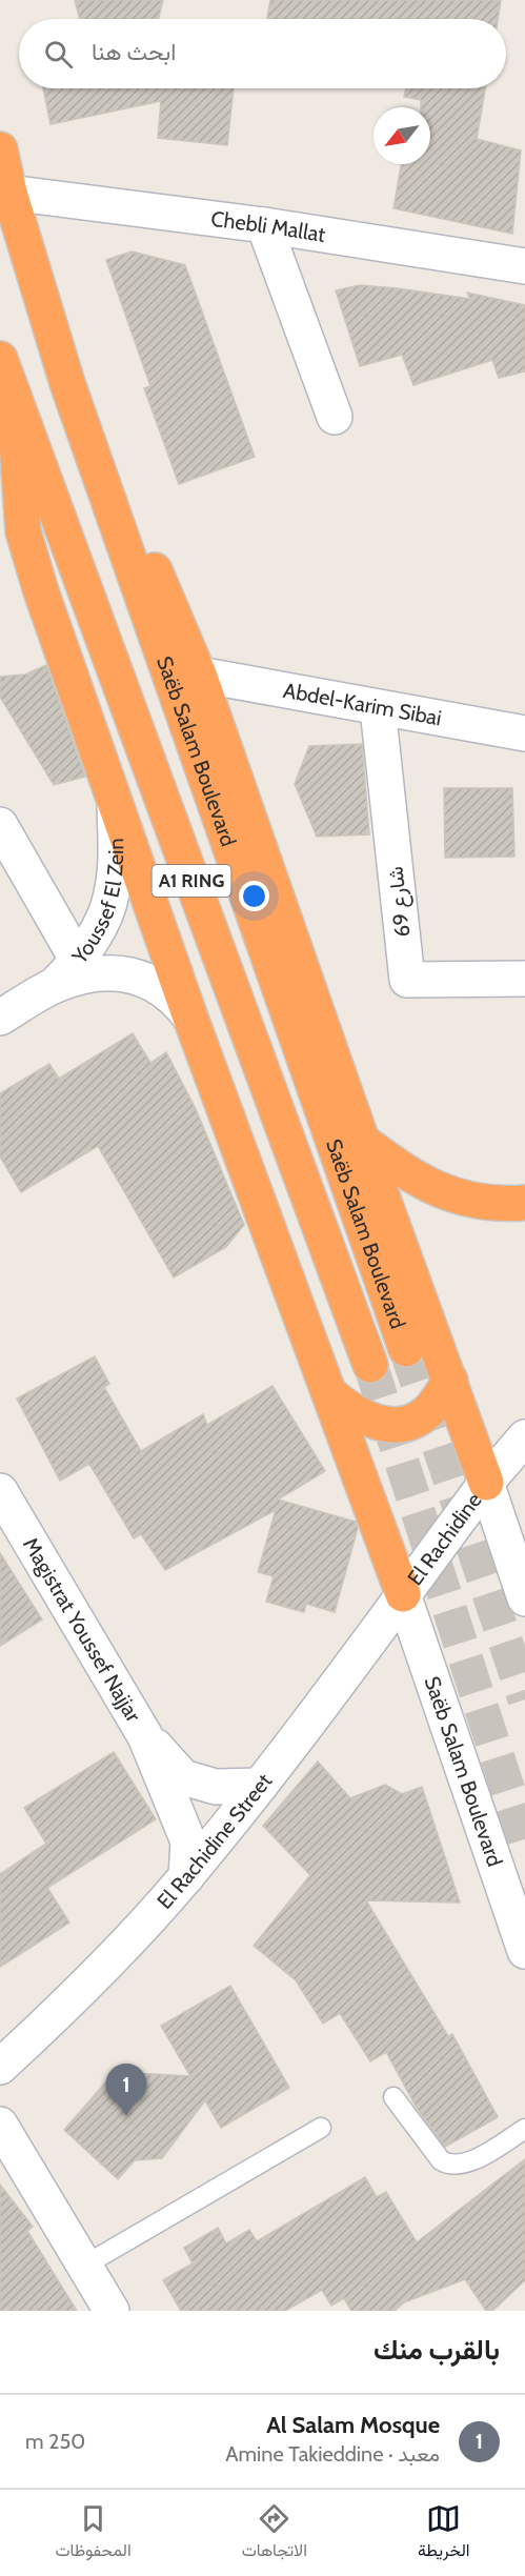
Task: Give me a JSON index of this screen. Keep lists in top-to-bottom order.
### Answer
{
  "streets": {
    "highway": ["Saëb Salam Boulevard", "A1 RING"],
    "street": [
      "Chebli Mallat",
      "Abdel-Karim Sibai",
      "Youssef El Zein",
      "شارع 69",
      "El Rachidine",
      "Magistrat Youssef Najjar",
      "El Rachidine Street"
    ]
  },
  "crossings": [
    ["Chebli Mallat", "Saëb Salam Boulevard"],
    ["Abdel-Karim Sibai", "شارع 69"],
    ["Saëb Salam Boulevard", "El Rachidine"],
    ["Saëb Salam Boulevard", "El Rachidine Street"],
    ["El Rachidine", "El Rachidine Street"],
    ["Magistrat Youssef Najjar", "El Rachidine Street"]
  ],
  "north": "bottom left",
  "page": {
    "search": "ابحث هنا",
    "pins": "1",
    "heading": "بالقرب منك",
    "list": [
      {
        "mark": "1",
        "name": "Al Salam Mosque",
        "note": "معبد · Amine Takieddine",
        "value": "250 m"
      }
    ],
    "nav": ["الخريطة", "الاتجاهات", "المحفوظات"]
  }
}
